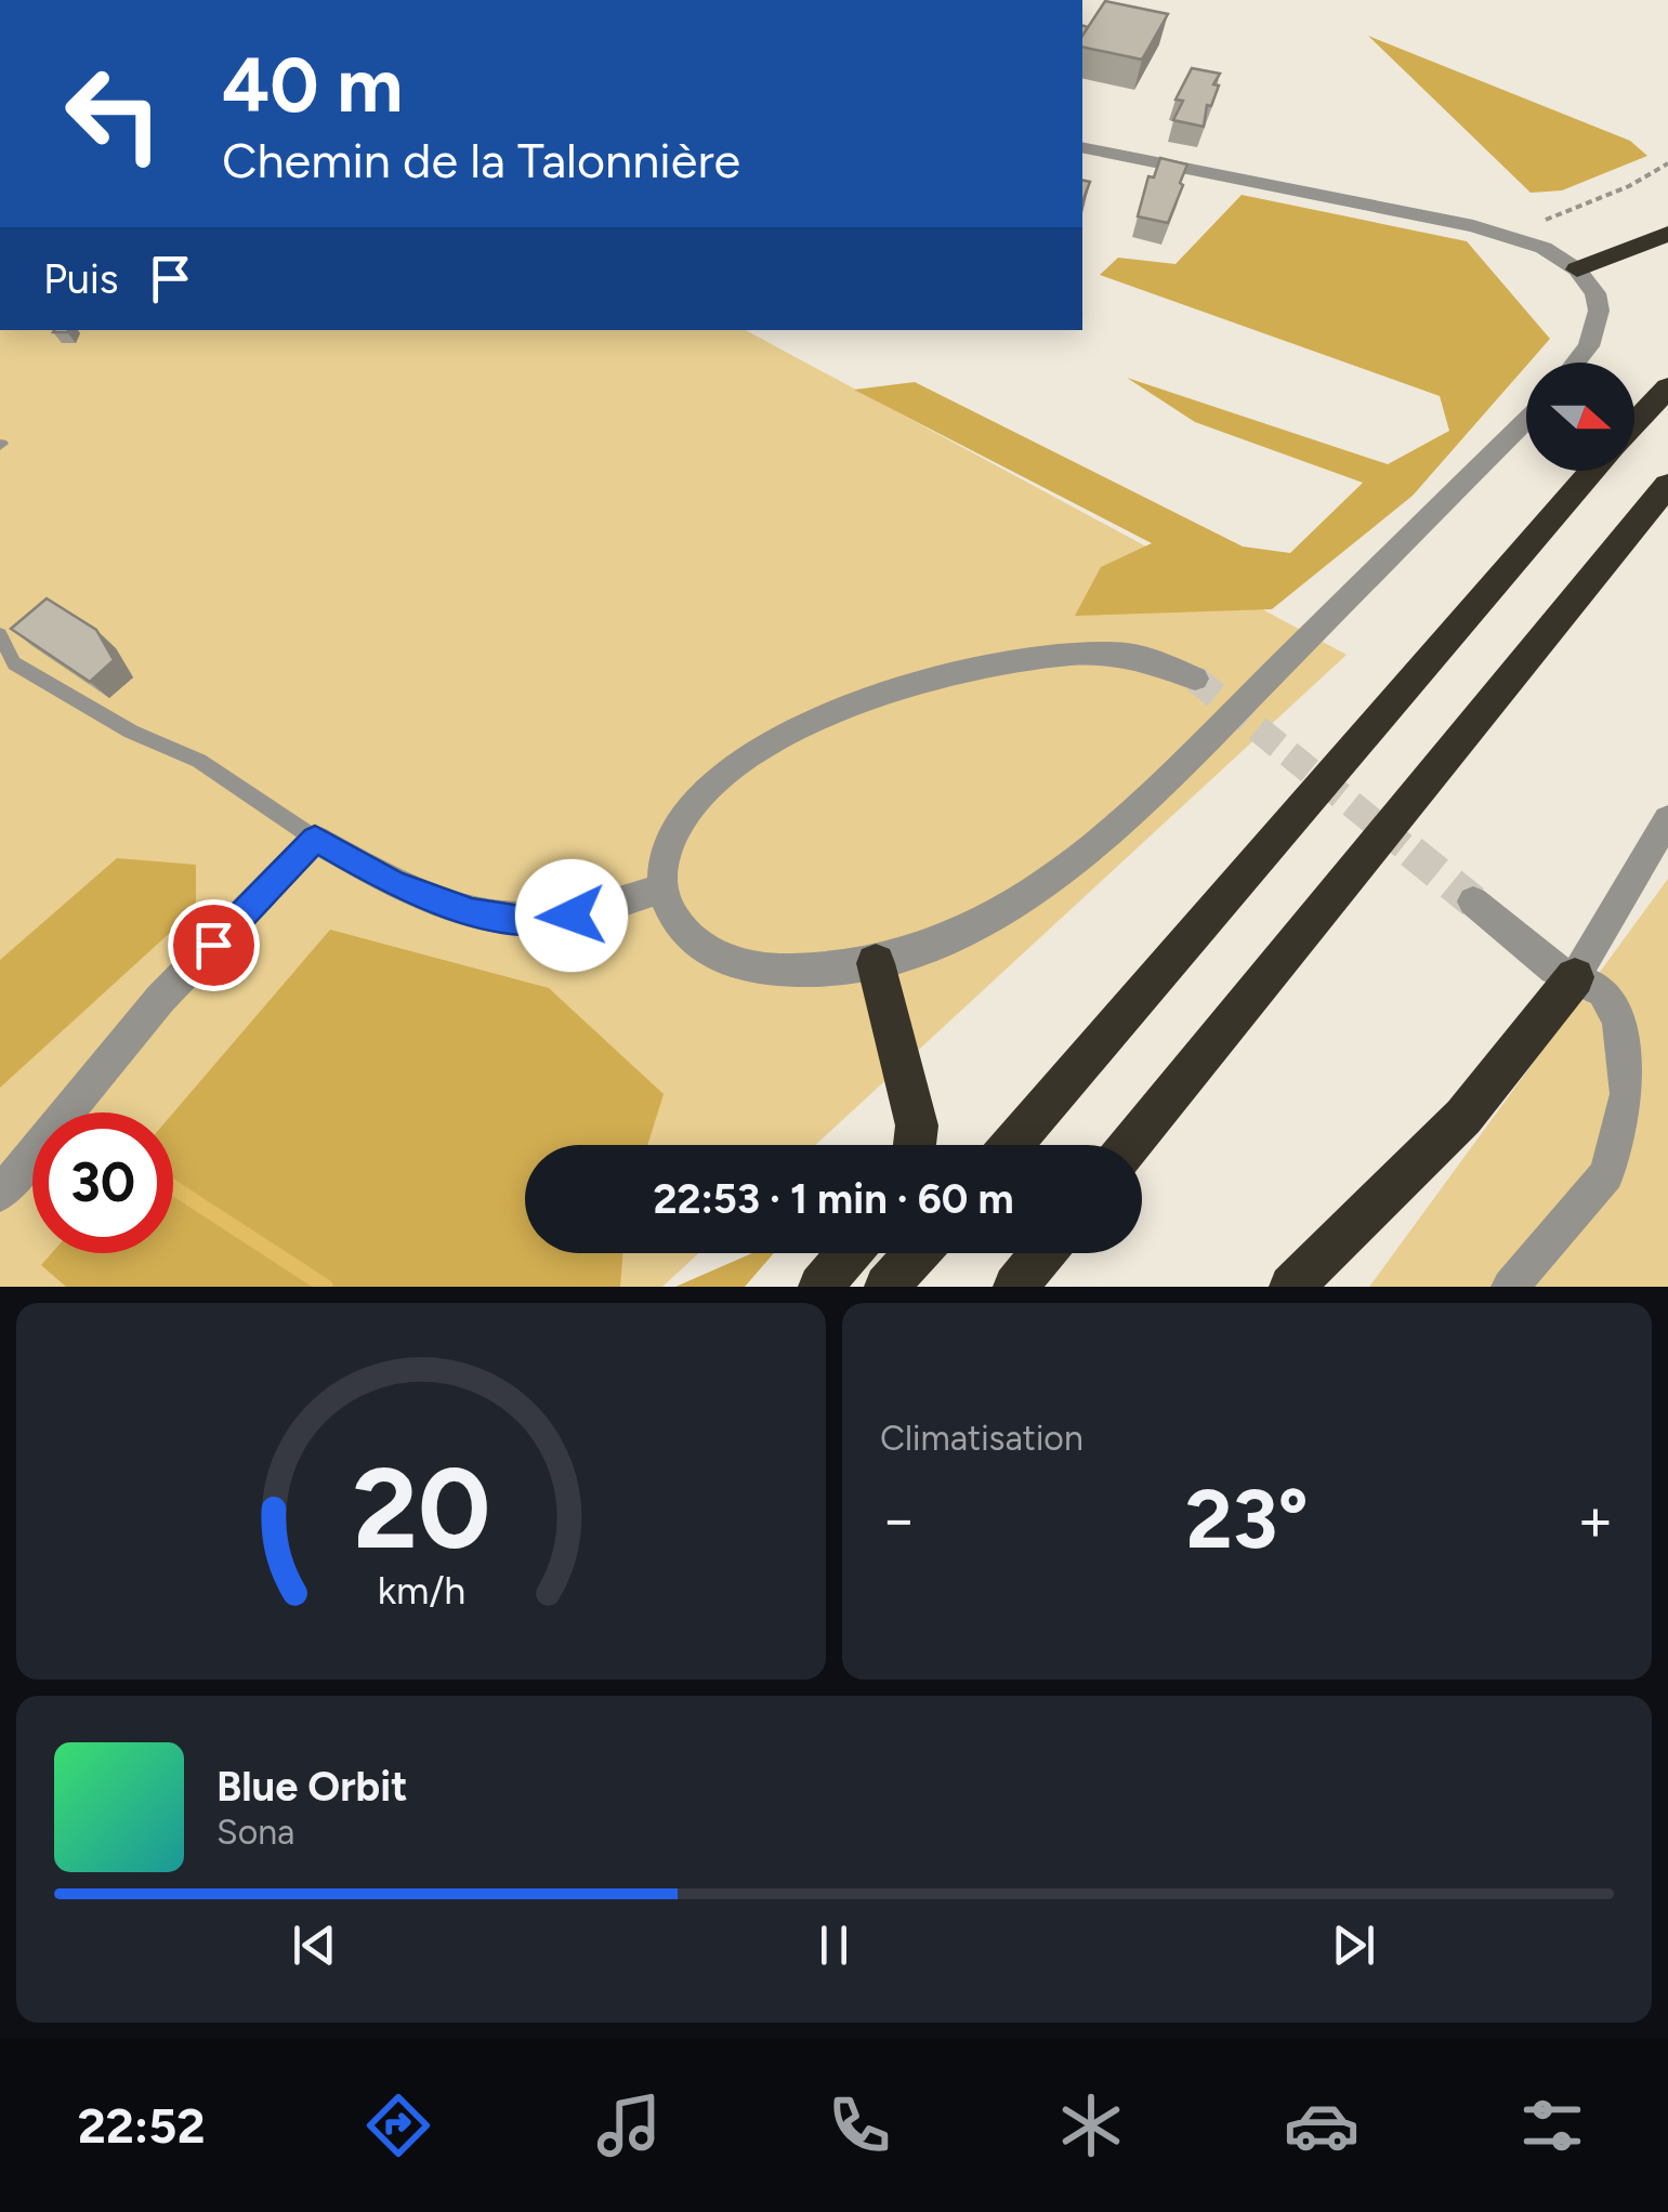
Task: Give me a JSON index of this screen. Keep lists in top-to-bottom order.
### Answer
{
  "north": "right",
  "page": {
    "turn": ["40 m", "Chemin de la Talonnière"],
    "then": "Puis",
    "limit": "30",
    "trip": "22:53 · 1 min · 60 m",
    "tile": "Climatisation",
    "heat": ["−", "23°", "+"],
    "song": ["Blue Orbit", "Sona"],
    "tabs": "22:52",
    "gauge": ["20", "km/h"]
  }
}
